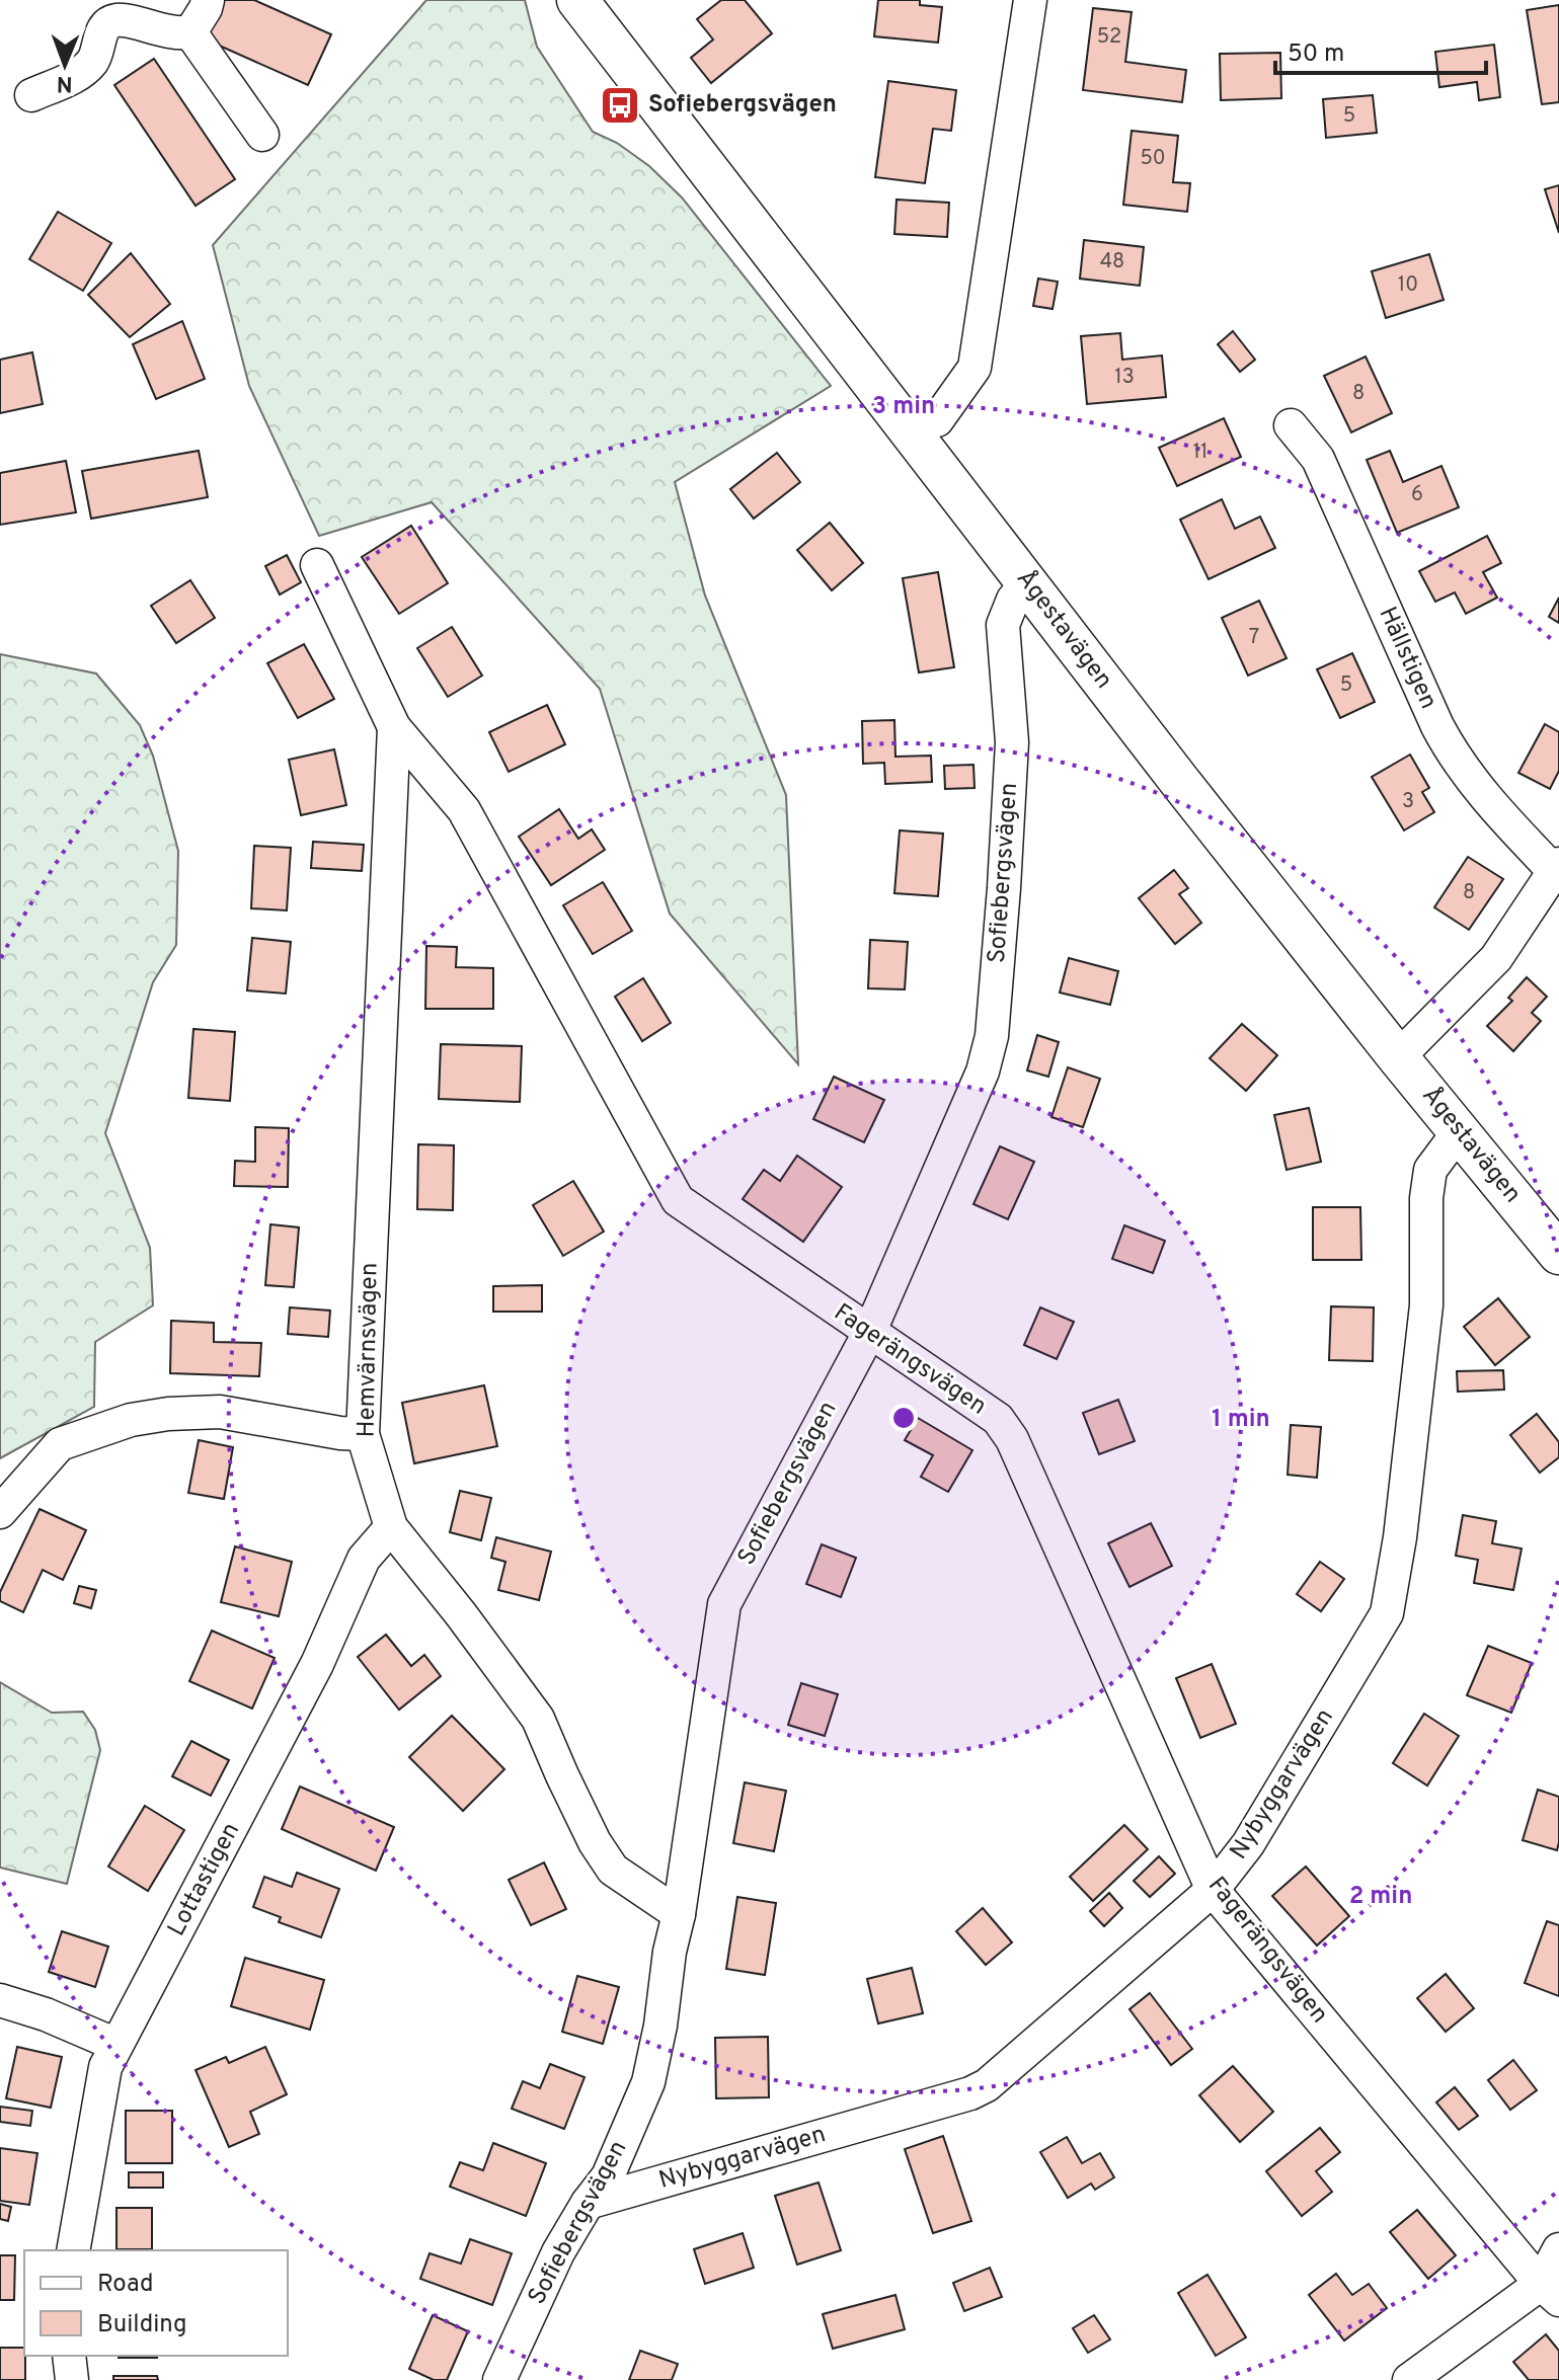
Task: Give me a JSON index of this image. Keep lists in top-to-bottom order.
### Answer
{
  "streets": {
    "main road": ["Ågestavägen"],
    "street": [
      "Hällstigen",
      "Sofiebergsvägen",
      "Hemvärnsvägen",
      "Fagerängsvägen",
      "Nybyggarvägen",
      "Lottastigen"
    ]
  },
  "crossings": [
    ["Ågestavägen", "Sofiebergsvägen"],
    ["Ågestavägen", "Nybyggarvägen"],
    ["Sofiebergsvägen", "Hemvärnsvägen"],
    ["Sofiebergsvägen", "Fagerängsvägen"],
    ["Sofiebergsvägen", "Nybyggarvägen"],
    ["Hemvärnsvägen", "Fagerängsvägen"],
    ["Hemvärnsvägen", "Lottastigen"],
    ["Fagerängsvägen", "Nybyggarvägen"]
  ],
  "places": {
    "bus stop": ["Sofiebergsvägen"]
  },
  "house_numbers": [
    "52",
    "5",
    "50",
    "48",
    "10",
    "13",
    "8",
    "11",
    "6",
    "7",
    "5",
    "3",
    "8"
  ],
  "legend": ["Road", "Building"],
  "scale_bar": "50 m",
  "north": "bottom",
  "rings": ["3 min", "1 min", "2 min"]
}
